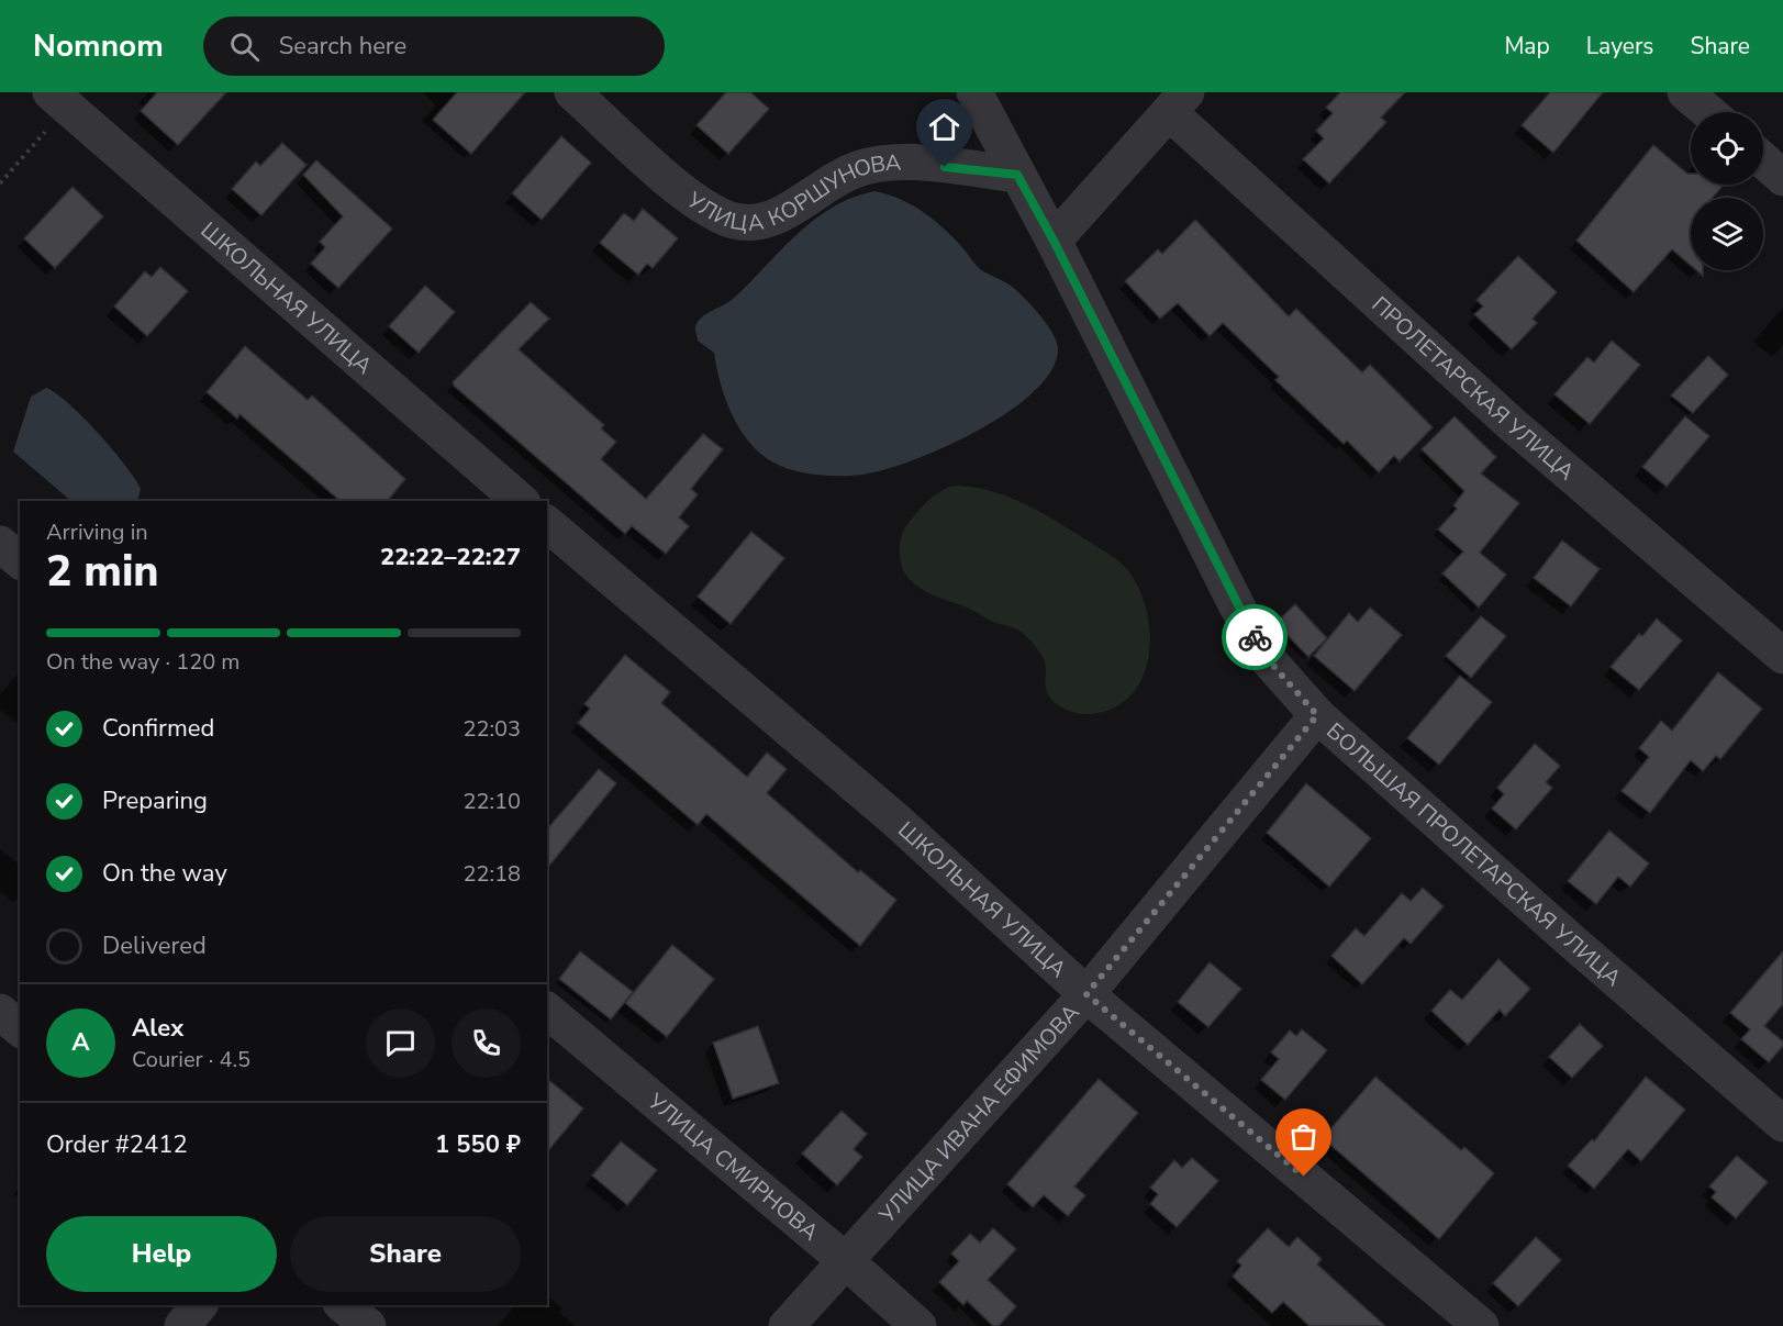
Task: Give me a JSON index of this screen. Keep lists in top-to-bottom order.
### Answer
{
  "streets": {
    "street": [
      "УЛИЦА КОРШУНОВА",
      "ШКОЛЬНАЯ УЛИЦА",
      "ПРОЛЕТАРСКАЯ УЛИЦА",
      "БОЛЬШАЯ ПРОЛЕТАРСКАЯ УЛИЦА",
      "УЛИЦА ИВАНА ЕФИМОВА",
      "УЛИЦА СМИРНОВА"
    ]
  },
  "crossings": [
    ["УЛИЦА КОРШУНОВА", "БОЛЬШАЯ ПРОЛЕТАРСКАЯ УЛИЦА"],
    ["ШКОЛЬНАЯ УЛИЦА", "УЛИЦА ИВАНА ЕФИМОВА"],
    ["БОЛЬШАЯ ПРОЛЕТАРСКАЯ УЛИЦА", "УЛИЦА ИВАНА ЕФИМОВА"],
    ["УЛИЦА ИВАНА ЕФИМОВА", "УЛИЦА СМИРНОВА"]
  ],
  "page": {
    "header": "Nomnom",
    "search": "Search here",
    "nav": ["Map", "Layers", "Share"],
    "heading": ["2 min", "Arriving in", "22:22–22:27"],
    "panel": [
      "Alex",
      "Courier · 4.5",
      "Order #2412",
      "1 550 ₽"
    ],
    "bar": "On the way · 120 m",
    "list": [
      ["Confirmed", "22:03"],
      ["Preparing", "22:10"],
      ["On the way", "22:18"],
      "Delivered"
    ],
    "round": "A",
    "buttons": ["Help", "Share"]
  }
}
